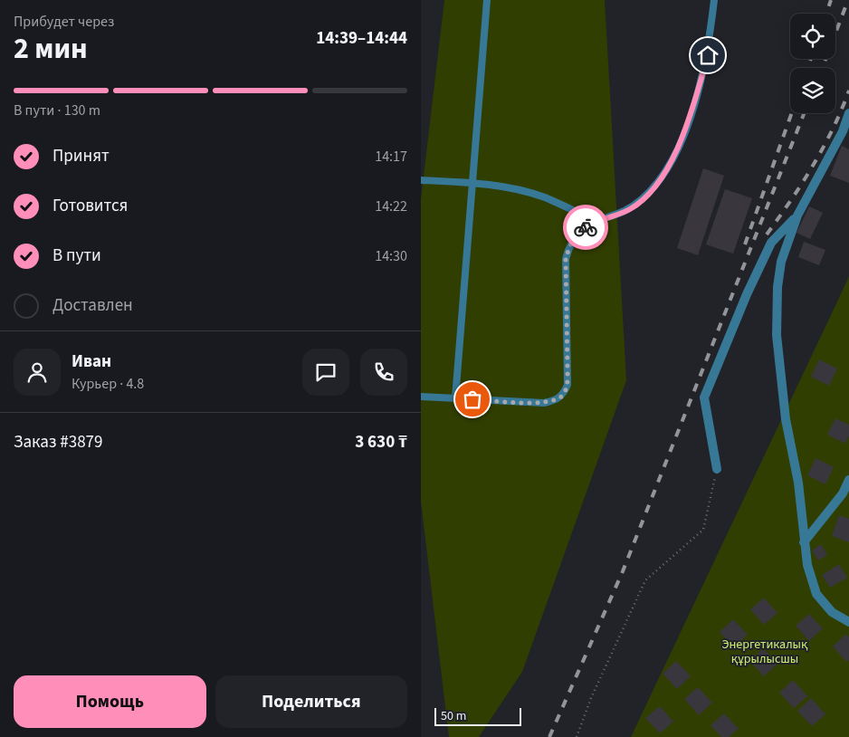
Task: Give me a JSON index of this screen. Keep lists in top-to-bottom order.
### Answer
{
  "parks": ["Энергетикалық құрылысшы"],
  "scale_bar": "50 m",
  "page": {
    "heading": ["2 мин", "Прибудет через", "14:39–14:44"],
    "panel": [
      "Иван",
      "Курьер · 4.8",
      "Заказ #3879",
      "3 630 ₸"
    ],
    "bar": "В пути · 130 m",
    "list": [
      ["Принят", "14:17"],
      ["Готовится", "14:22"],
      ["В пути", "14:30"],
      "Доставлен"
    ],
    "buttons": ["Помощь", "Поделиться"],
    "scale": "50 m"
  }
}
